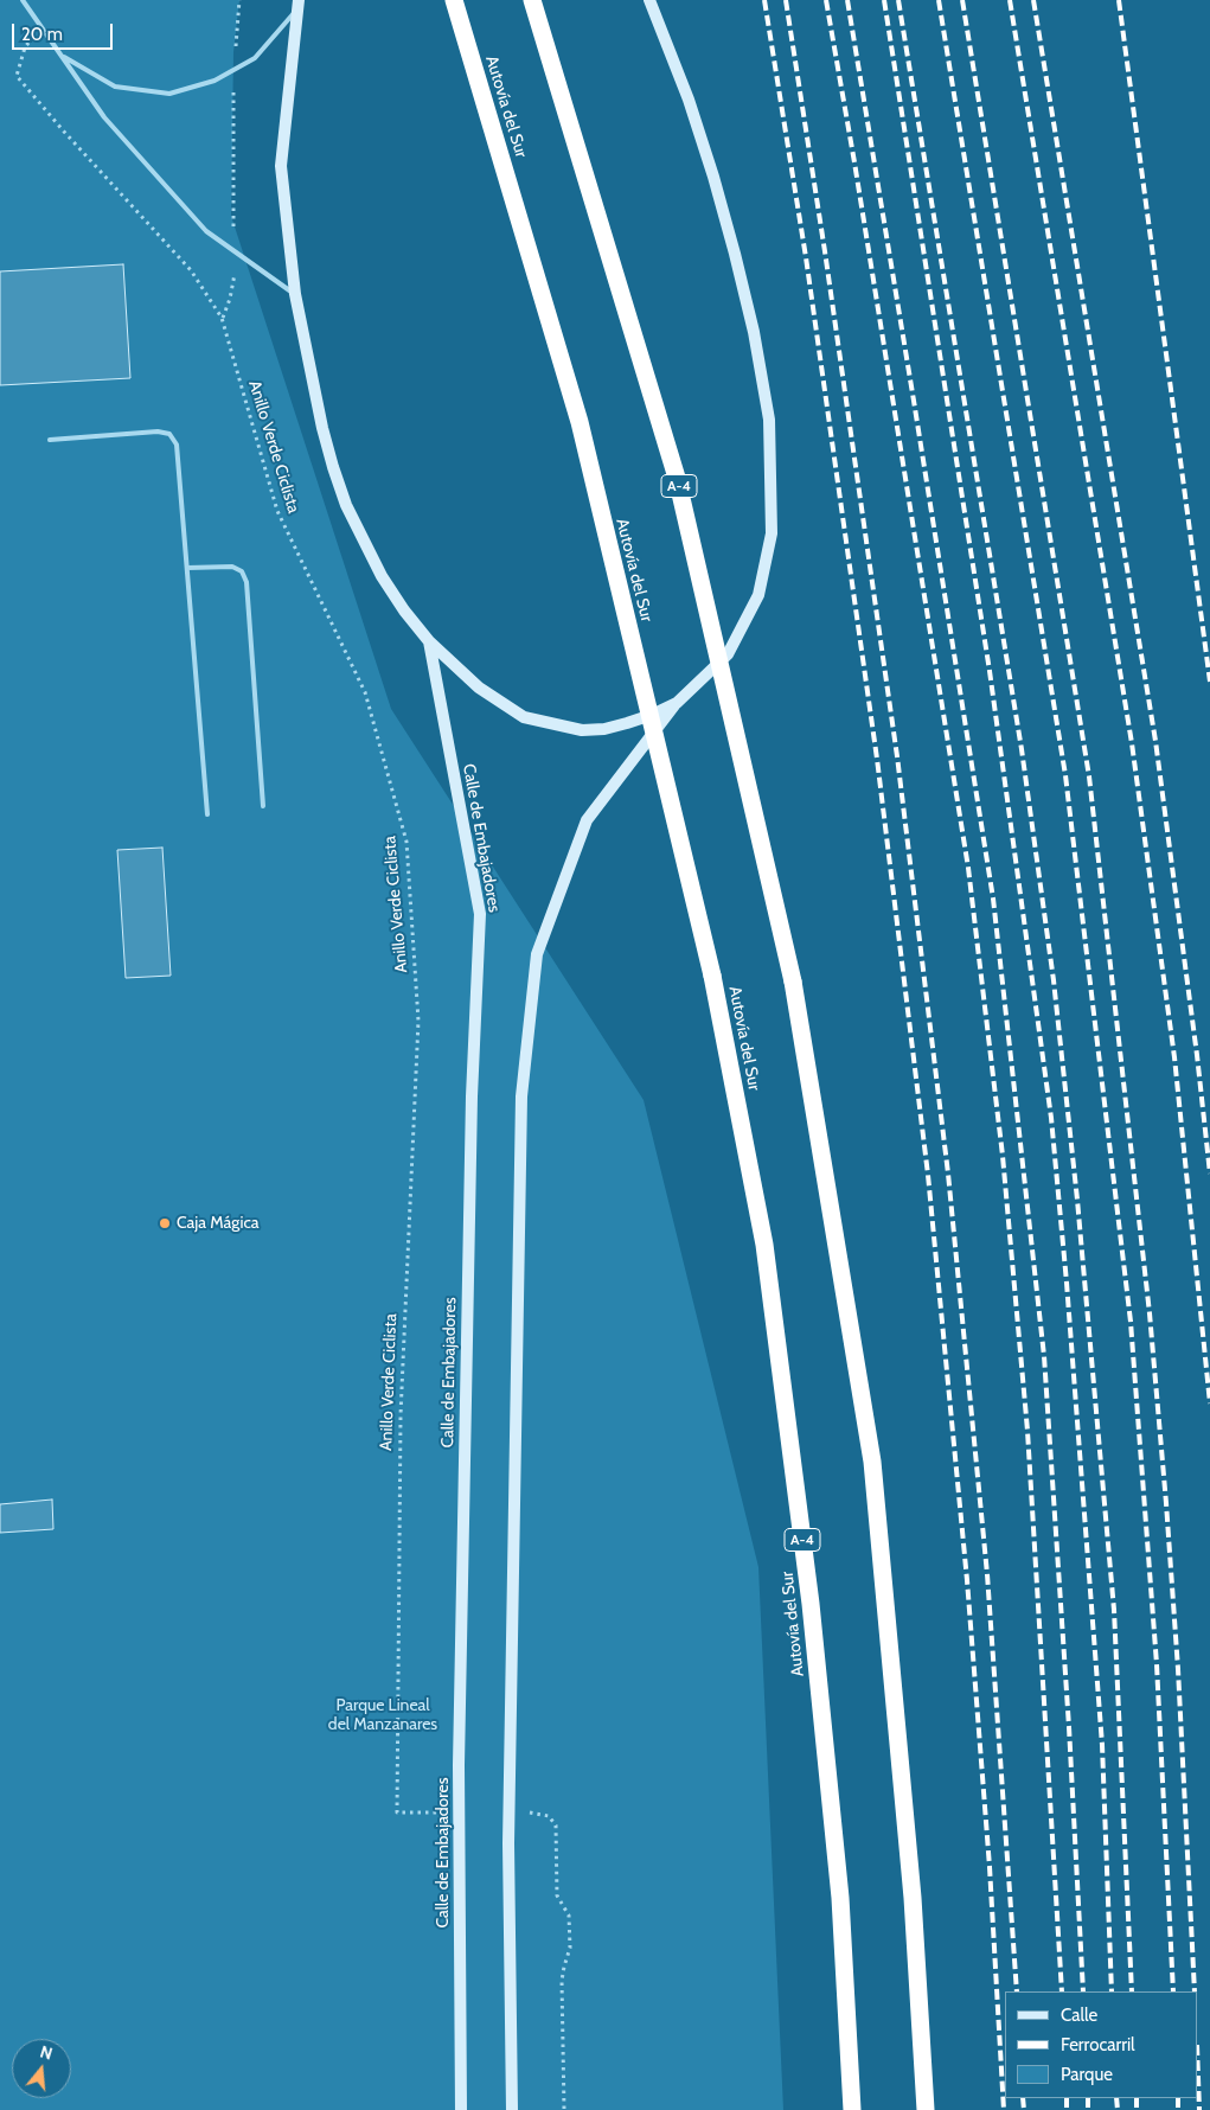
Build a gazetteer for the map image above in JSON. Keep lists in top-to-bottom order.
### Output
{
  "streets": {
    "highway": ["Autovía del Sur", "A-4"],
    "main road": ["Calle de Embajadores"],
    "path": ["Anillo Verde Ciclista"]
  },
  "parks": ["Parque Lineal del Manzanares"],
  "places": ["Caja Mágica"],
  "legend": ["Calle", "Ferrocarril", "Parque"],
  "scale_bar": "20 m",
  "north": "top"
}
